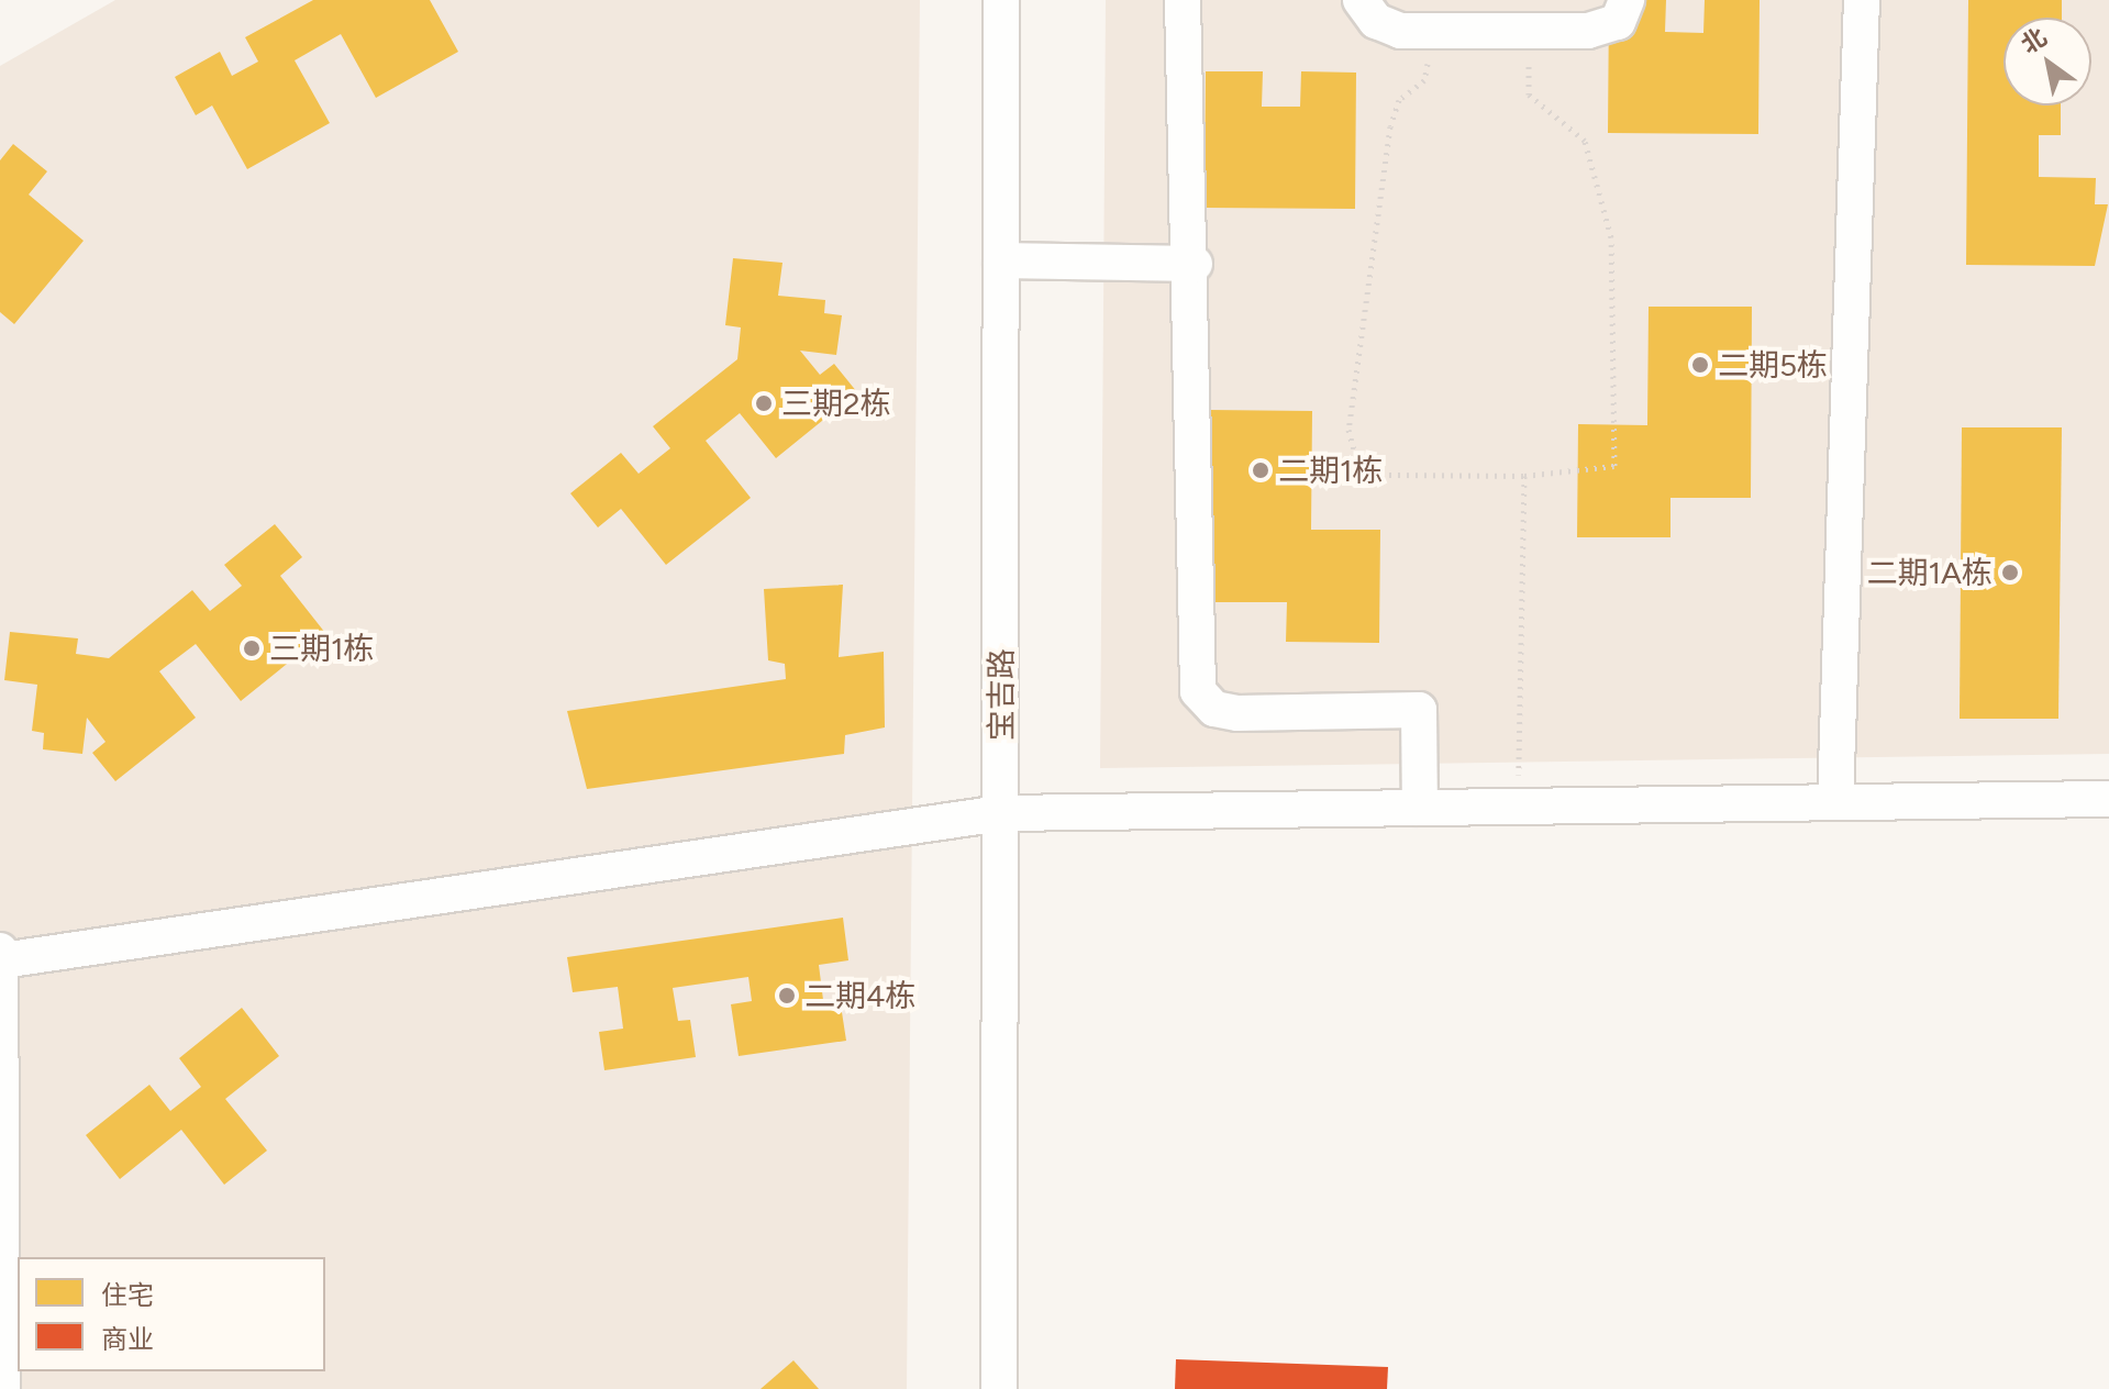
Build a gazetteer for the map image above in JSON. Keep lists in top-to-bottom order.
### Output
{
  "streets": {
    "street": ["宝吉路"]
  },
  "places": [
    "二期5栋",
    "三期2栋",
    "二期1栋",
    "二期1A栋",
    "三期1栋",
    "二期4栋"
  ],
  "legend": ["住宅", "商业"],
  "north": "top left"
}
